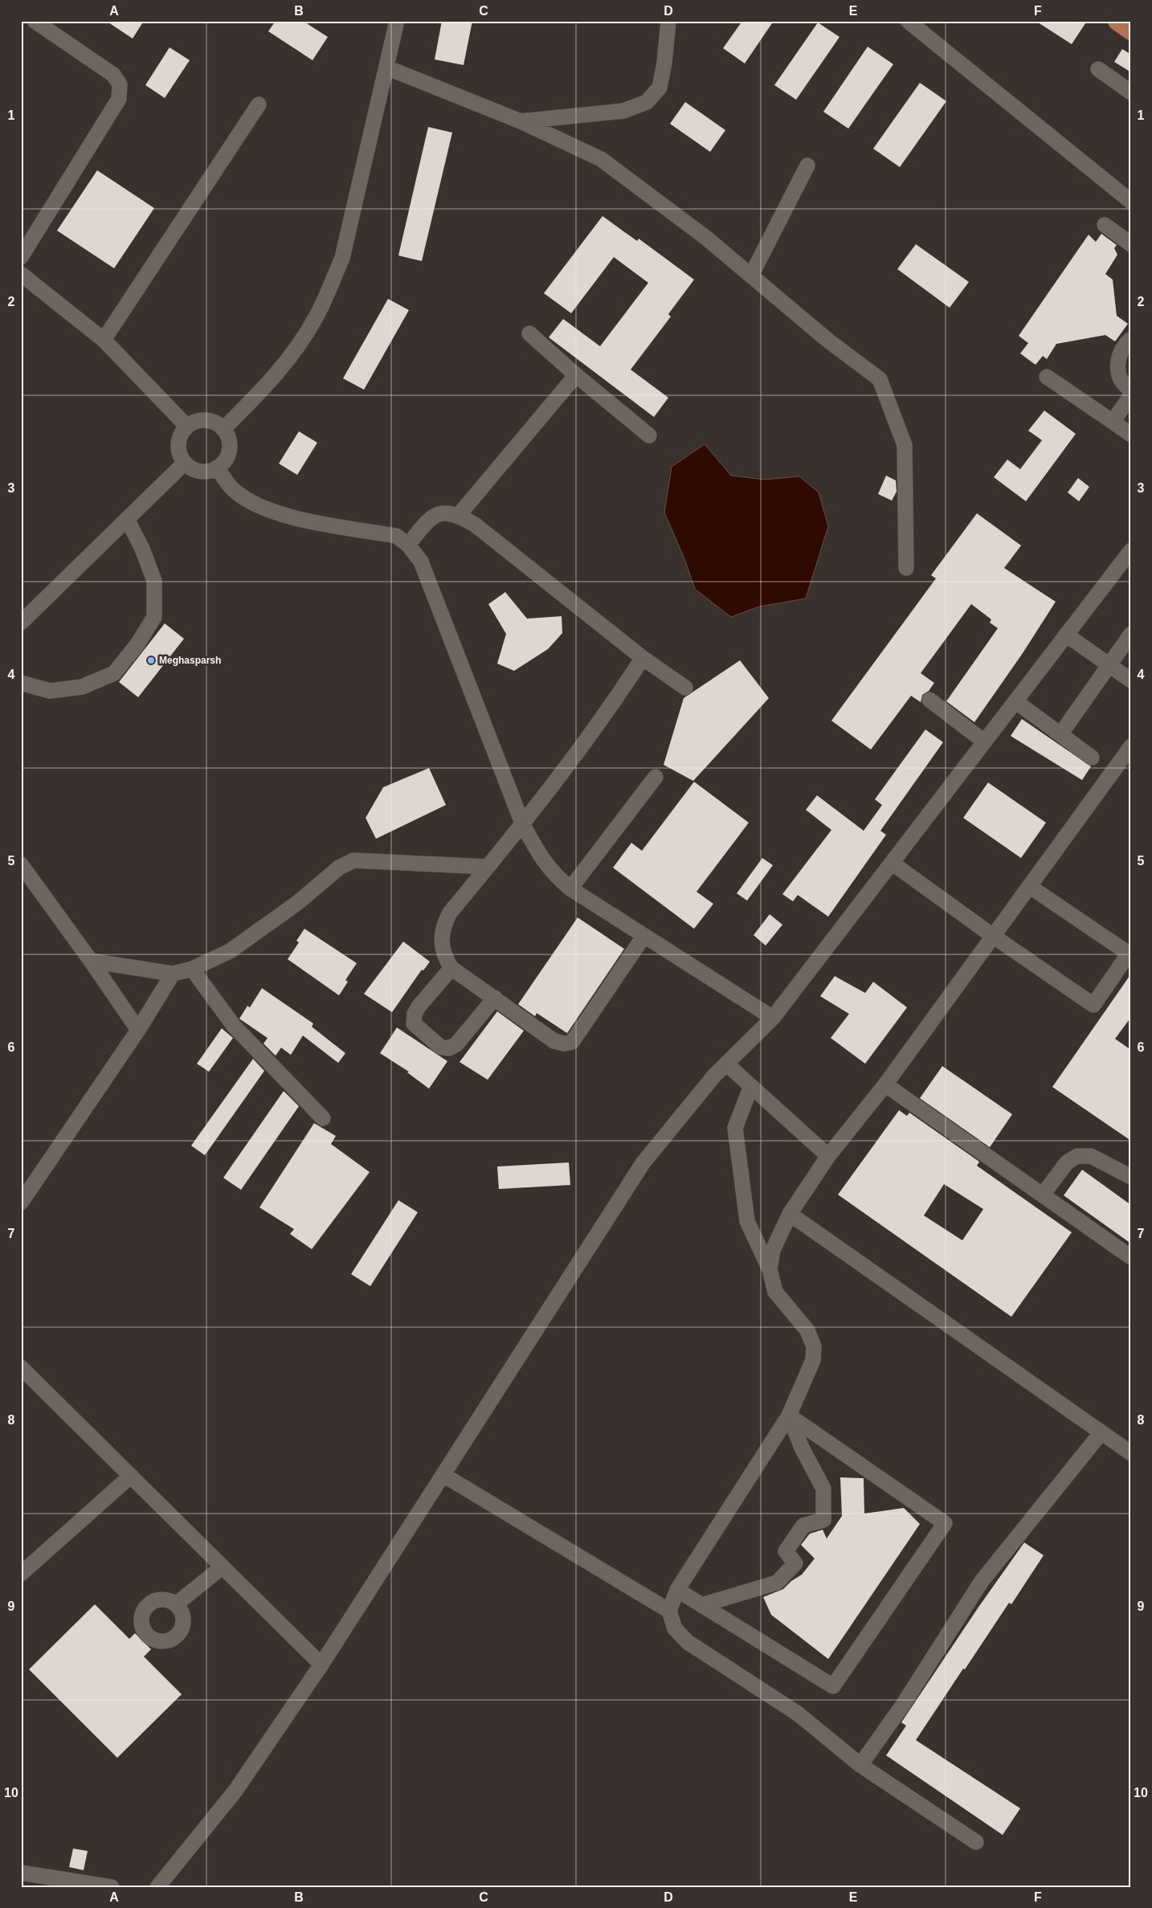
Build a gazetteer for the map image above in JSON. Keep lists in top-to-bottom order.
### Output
{
  "places": ["Meghasparsh"],
  "grid": {
    "columns": [
      "A",
      "B",
      "C",
      "D",
      "E",
      "F"
    ],
    "rows": [
      "1",
      "2",
      "3",
      "4",
      "5",
      "6",
      "7",
      "8",
      "9",
      "10"
    ]
  }
}
